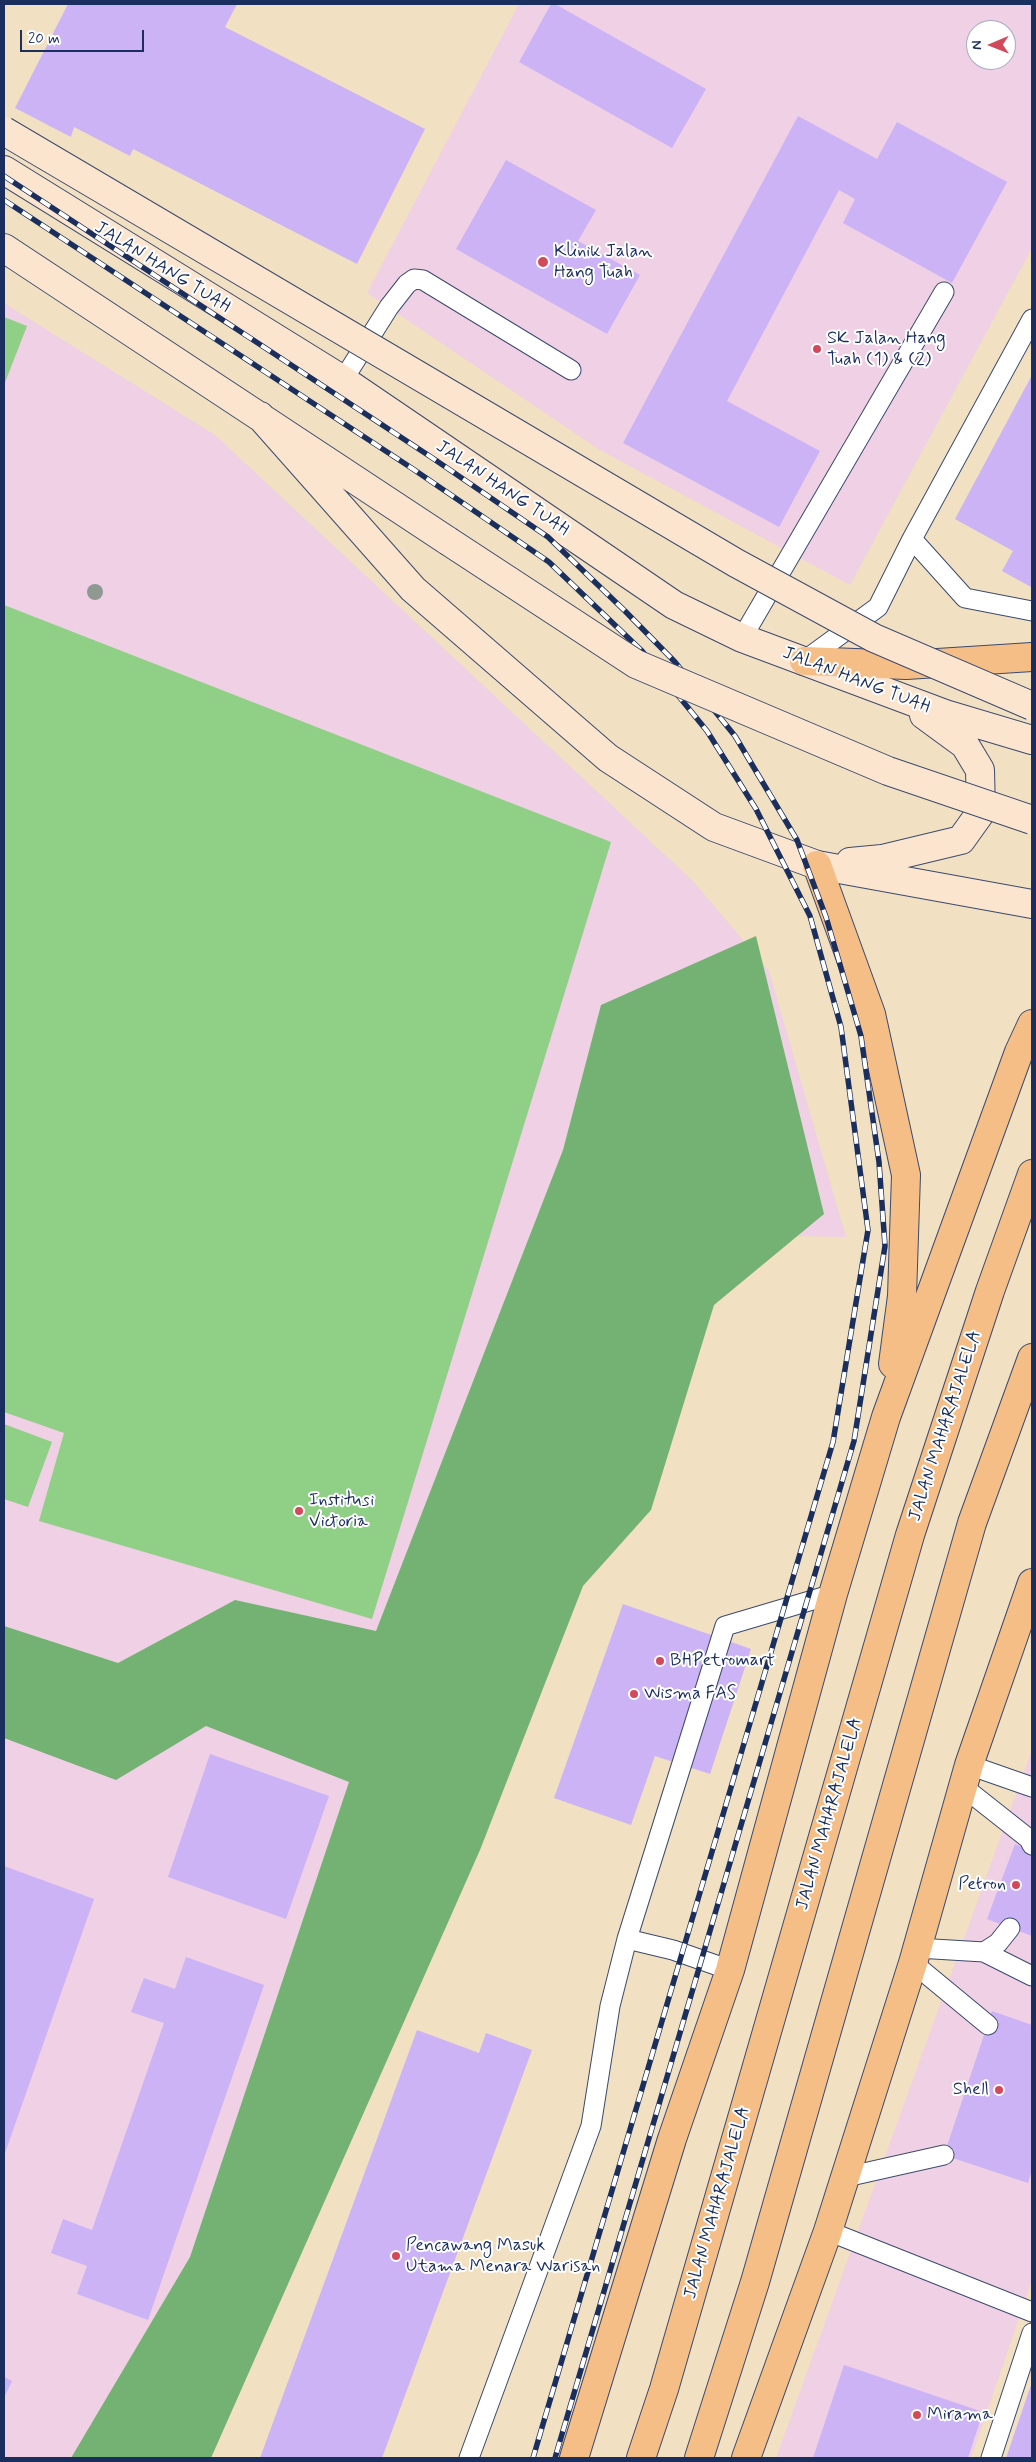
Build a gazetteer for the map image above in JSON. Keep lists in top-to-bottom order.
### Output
{
  "streets": {
    "highway": ["JALAN MAHARAJALELA"],
    "main road": ["JALAN HANG TUAH"]
  },
  "places": [
    "Klinik Jalan Hang Tuah",
    "SK Jalan Hang Tuah (1) & (2)",
    "Institusi Victoria",
    "BHPetromart",
    "Wisma FAS",
    "Petron",
    "Shell",
    "Pencawang Masuk Utama Menara Warisan",
    "Mirama"
  ],
  "scale_bar": "20 m",
  "north": "left"
}
